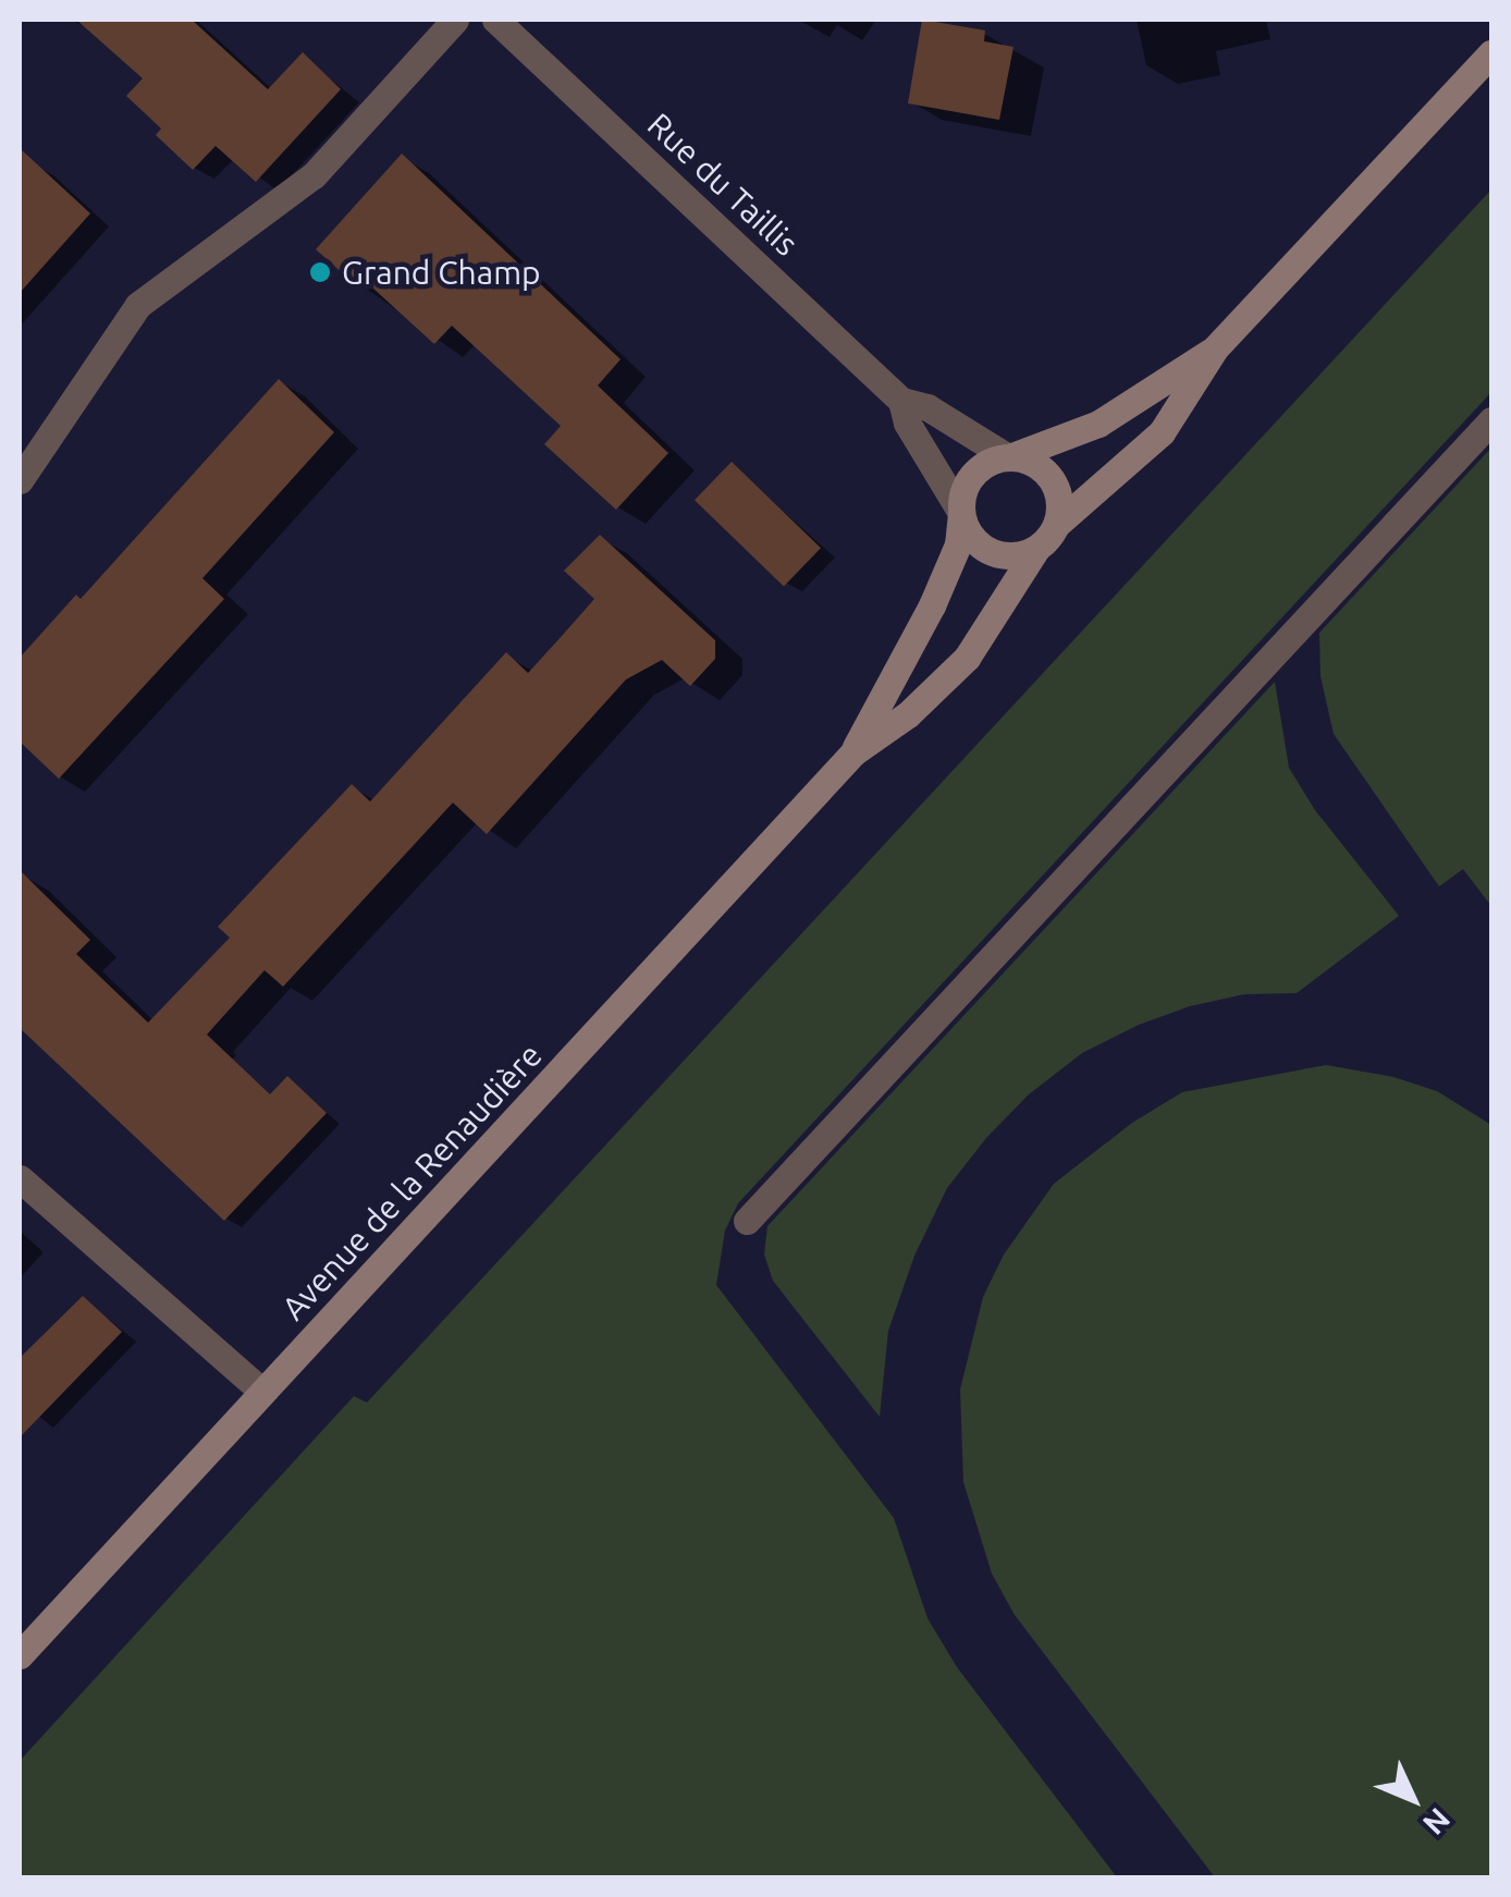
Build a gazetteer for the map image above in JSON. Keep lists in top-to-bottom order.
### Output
{
  "streets": {
    "street": ["Rue du Taillis", "Avenue de la Renaudière"]
  },
  "crossings": [
    ["Rue du Taillis", "Avenue de la Renaudière"]
  ],
  "places": ["Grand Champ"],
  "north": "bottom right"
}
